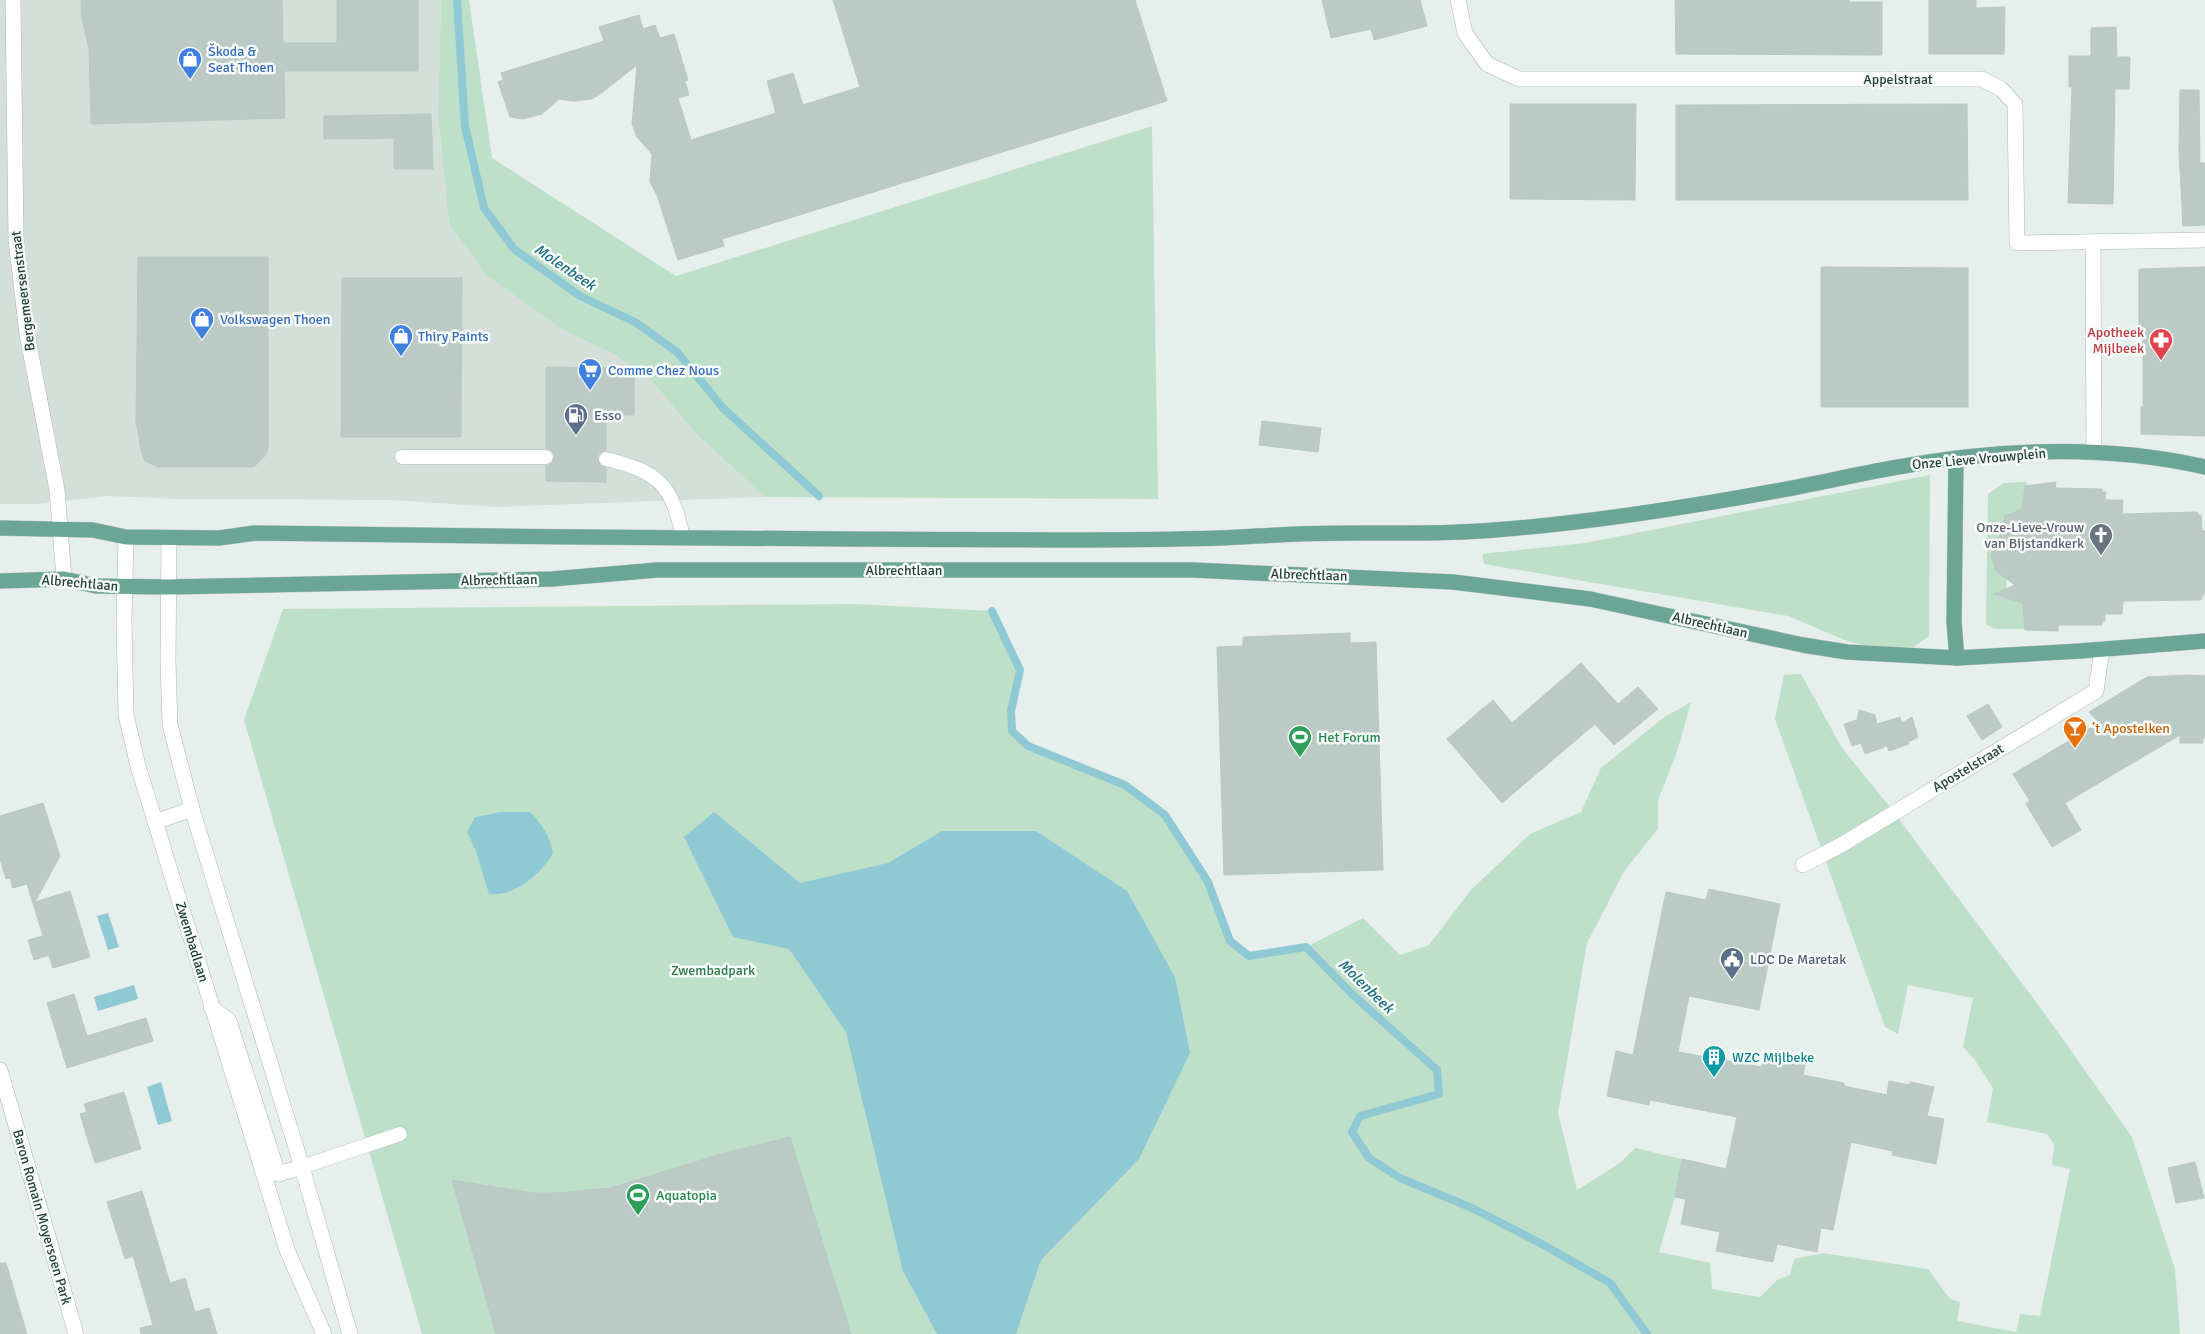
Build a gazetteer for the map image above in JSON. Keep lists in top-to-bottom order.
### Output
{
  "streets": {
    "main road": ["Onze Lieve Vrouwplein", "Albrechtlaan"],
    "street": [
      "Appelstraat",
      "Bergemeersenstraat",
      "Apostelstraat",
      "Zwembadlaan",
      "Baron Romain Moyersoen Park"
    ]
  },
  "crossings": [
    ["Bergemeersenstraat", "Albrechtlaan"],
    ["Albrechtlaan", "Zwembadlaan"]
  ],
  "water": ["Molenbeek"],
  "parks": ["Zwembadpark"],
  "places": {
    "shop": ["Škoda & Seat Thoen", "Volkswagen Thoen", "Thiry Paints"],
    "pharmacy": ["Apotheek Mijlbeek"],
    "supermarket": ["Comme Chez Nous"],
    "fuel station": ["Esso"],
    "church": ["Onze-Lieve-Vrouw van Bijstandkerk"],
    "bar": ["’t Apostelken"],
    "sports": ["Het Forum", "Aquatopia"],
    "public building": ["LDC De Maretak"],
    "building": ["WZC Mijlbeke"]
  }
}
